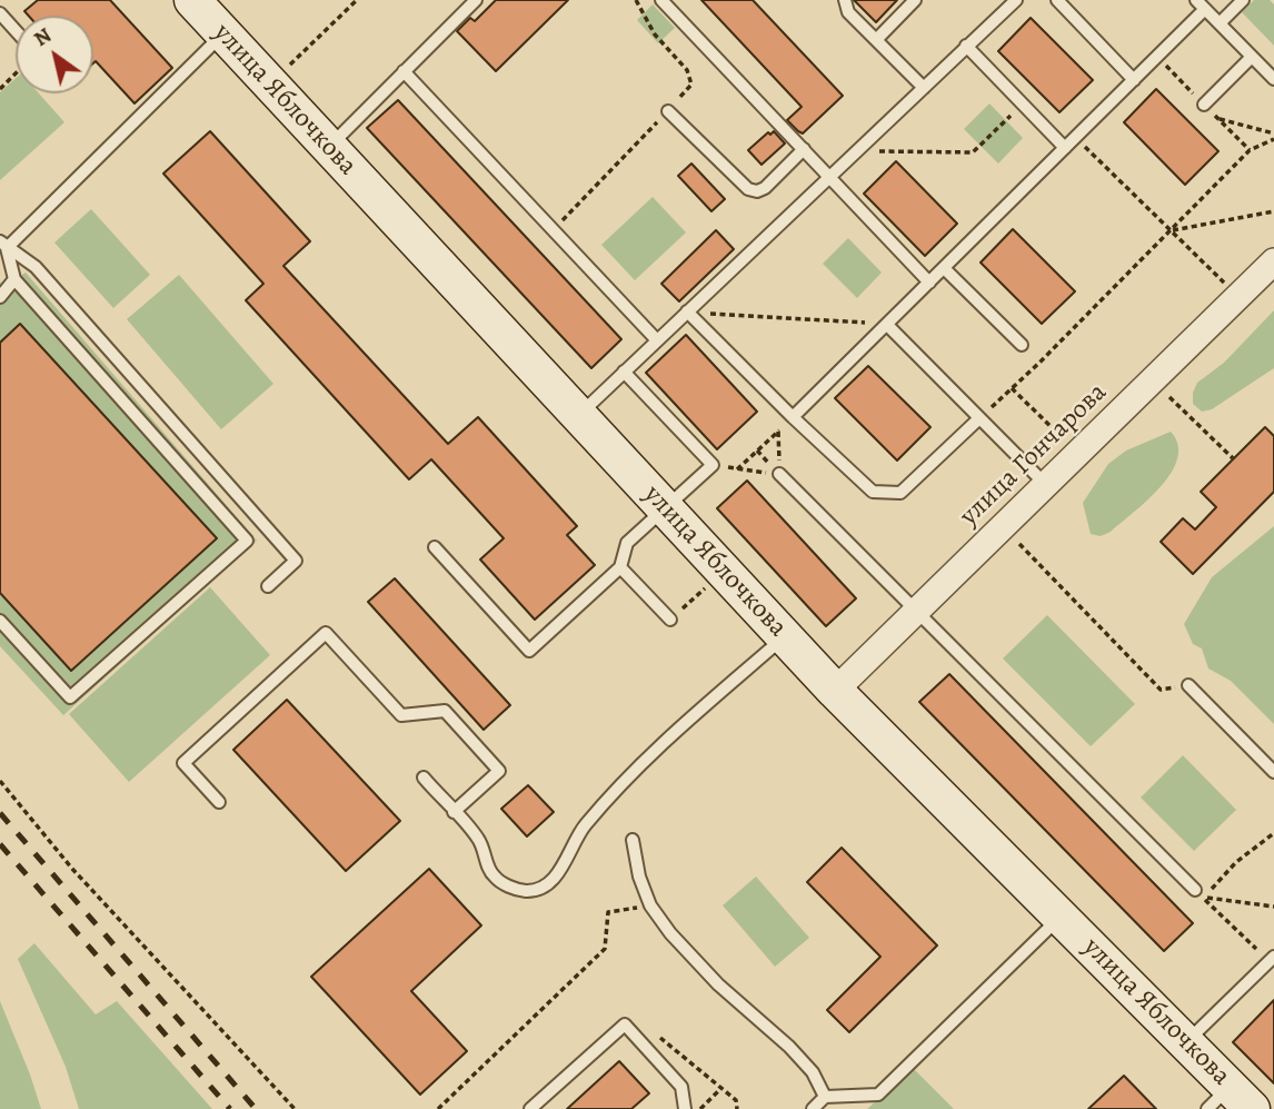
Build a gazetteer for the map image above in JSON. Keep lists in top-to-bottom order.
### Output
{
  "streets": {
    "street": ["улица Яблочкова", "улица Гончарова"]
  },
  "crossings": [
    ["улица Яблочкова", "улица Гончарова"]
  ],
  "north": "top left"
}
